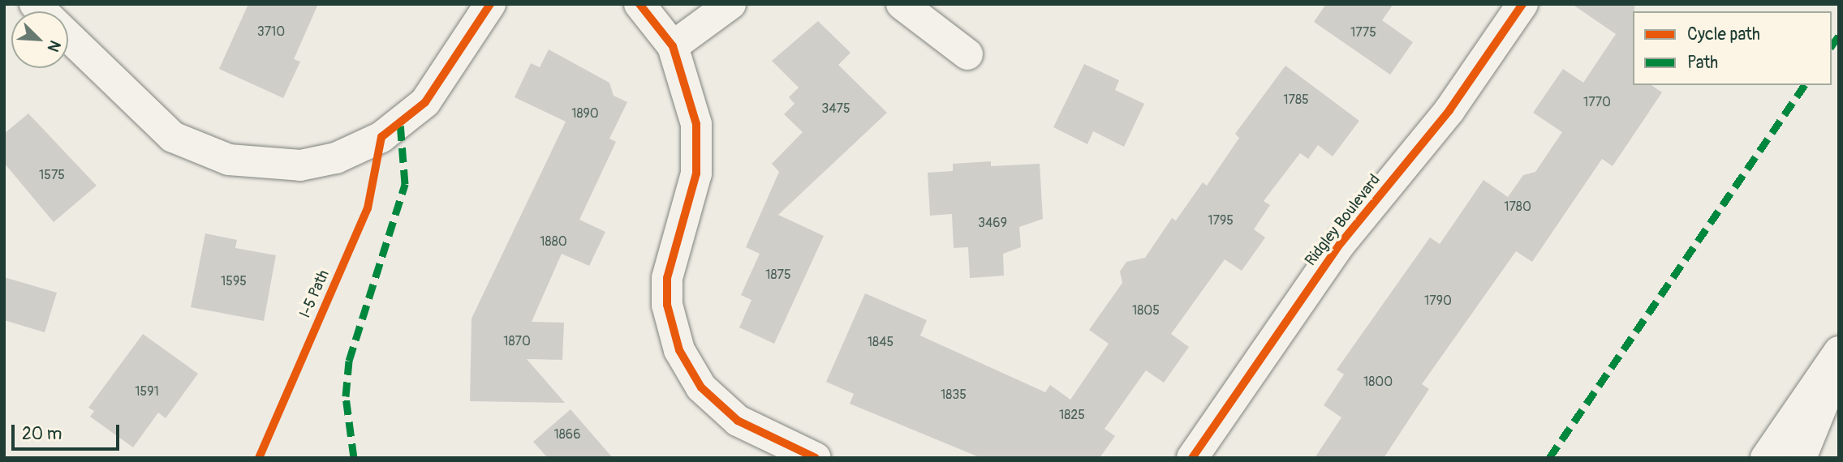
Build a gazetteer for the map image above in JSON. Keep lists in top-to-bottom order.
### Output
{
  "streets": {
    "main road": ["Ridgley Boulevard"],
    "cycle path": ["I-5 Path"]
  },
  "house_numbers": [
    "3710",
    "1775",
    "1785",
    "1770",
    "3475",
    "1890",
    "1575",
    "1780",
    "1795",
    "3469",
    "1880",
    "1875",
    "1595",
    "1790",
    "1805",
    "1870",
    "1845",
    "1800",
    "1591",
    "1835",
    "1825",
    "1866"
  ],
  "legend": ["Cycle path", "Path"],
  "scale_bar": "20 m",
  "north": "bottom right"
}
